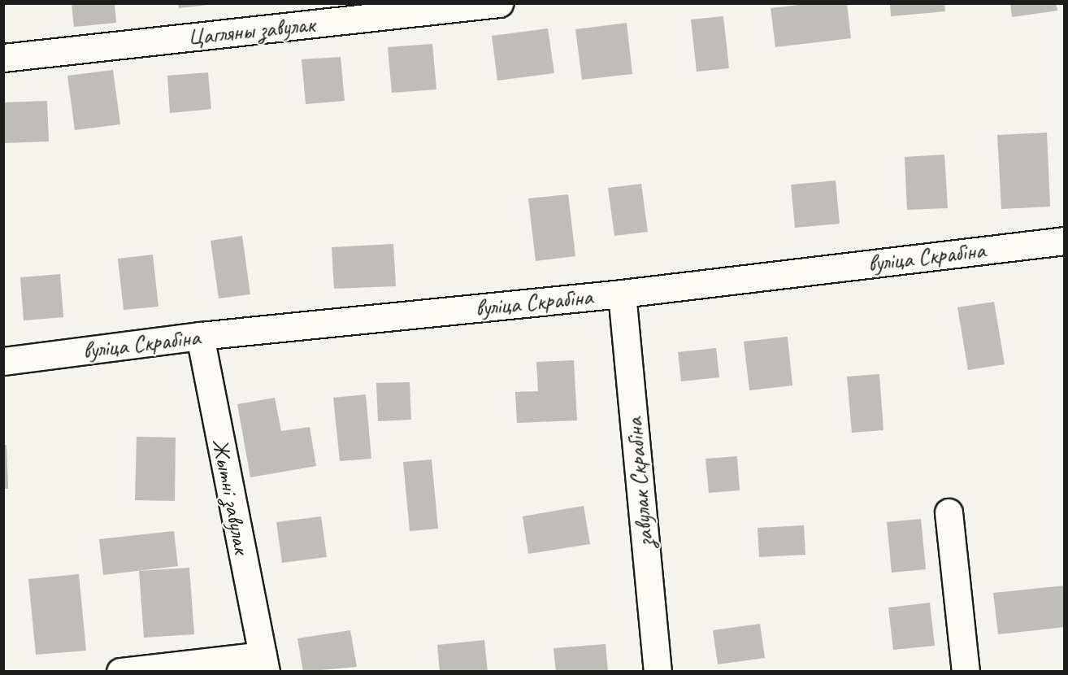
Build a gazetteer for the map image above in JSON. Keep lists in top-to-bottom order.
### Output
{
  "streets": {
    "street": [
      "Цагляны завулак",
      "вуліца Скрабіна",
      "завулак Скрабіна",
      "Жытні завулак"
    ]
  },
  "crossings": [
    ["вуліца Скрабіна", "завулак Скрабіна"],
    ["вуліца Скрабіна", "Жытні завулак"]
  ]
}
